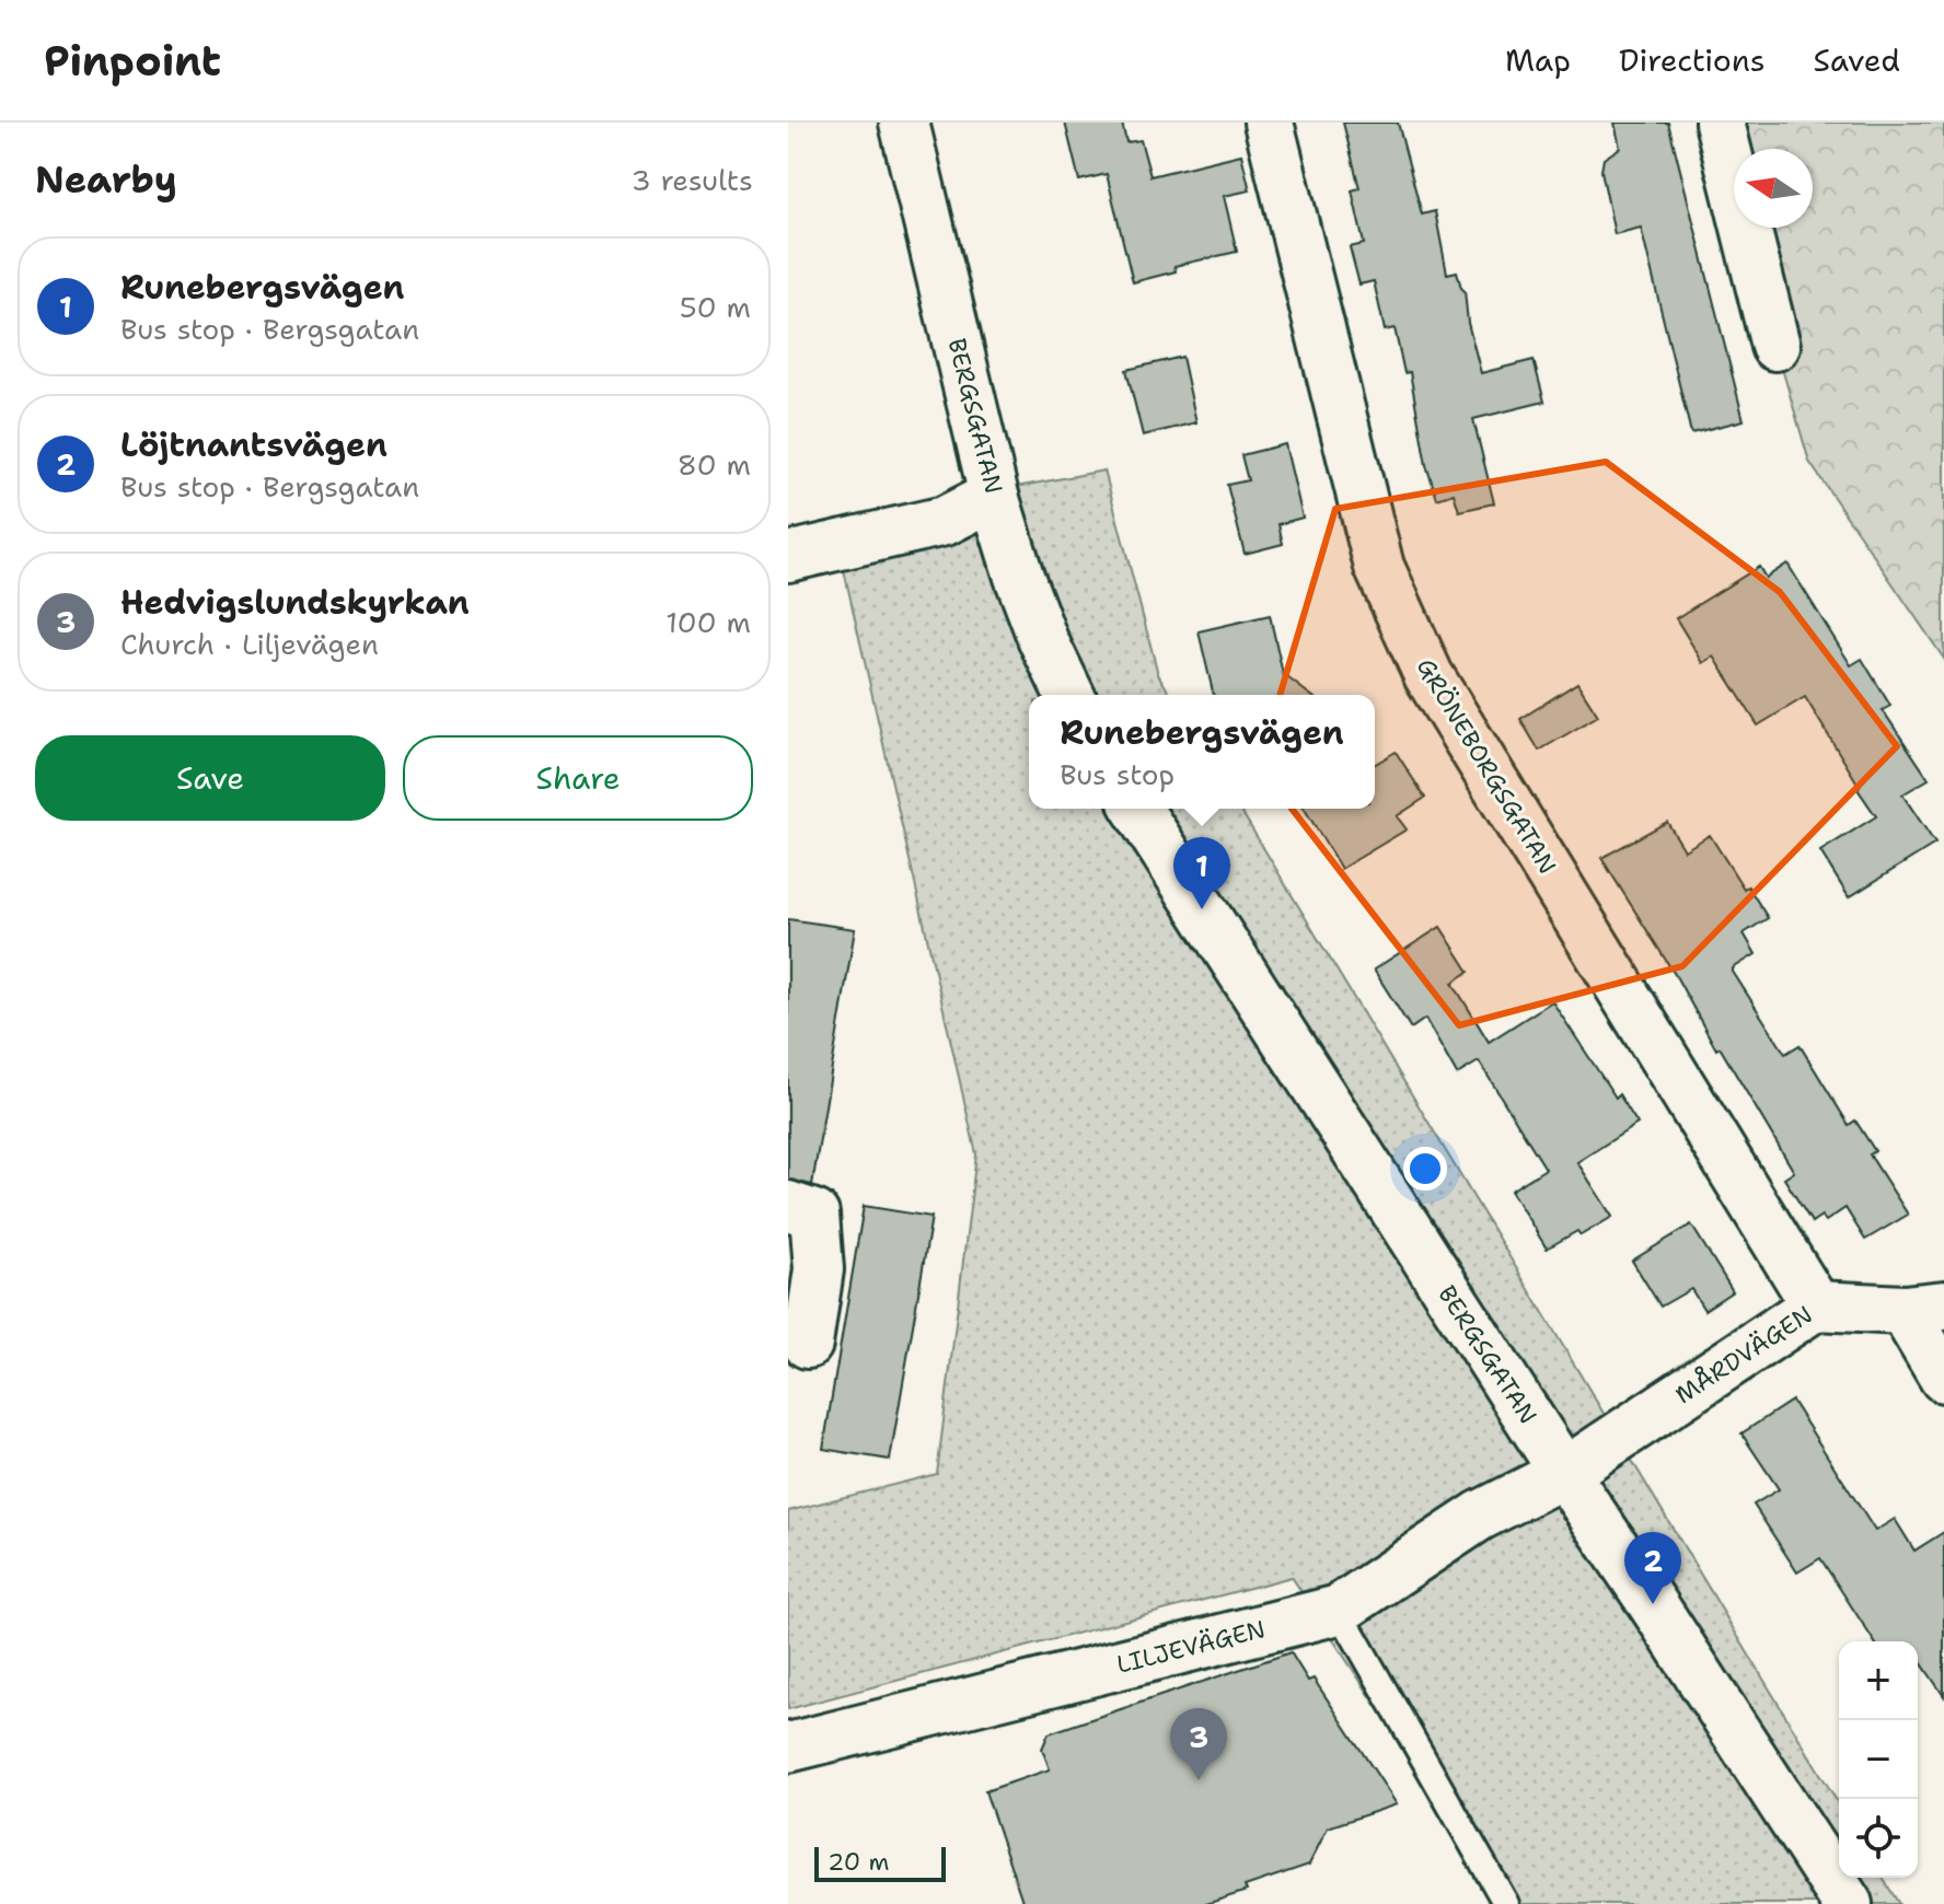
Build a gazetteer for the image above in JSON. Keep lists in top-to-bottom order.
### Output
{
  "streets": {
    "street": [
      "BERGSGATAN",
      "GRÖNEBORGSGATAN",
      "MÅRDVÄGEN",
      "LILJEVÄGEN"
    ]
  },
  "crossings": [
    ["BERGSGATAN", "MÅRDVÄGEN"],
    ["BERGSGATAN", "LILJEVÄGEN"],
    ["GRÖNEBORGSGATAN", "MÅRDVÄGEN"],
    ["MÅRDVÄGEN", "LILJEVÄGEN"]
  ],
  "scale_bar": "20 m",
  "north": "left",
  "page": {
    "header": "Pinpoint",
    "nav": ["Map", "Directions", "Saved"],
    "heading": ["Nearby", "3 results"],
    "list": [
      {
        "mark": "1",
        "name": "Runebergsvägen",
        "note": "Bus stop · Bergsgatan",
        "value": "50 m"
      },
      {
        "mark": "2",
        "name": "Löjtnantsvägen",
        "note": "Bus stop · Bergsgatan",
        "value": "80 m"
      },
      {
        "mark": "3",
        "name": "Hedvigslundskyrkan",
        "note": "Church · Liljevägen",
        "value": "100 m"
      }
    ],
    "popup": ["Runebergsvägen", "Bus stop"],
    "buttons": ["Save", "Share"],
    "pins": ["1", "2", "3"],
    "map_buttons": ["+", "−"],
    "scale": "20 m"
  }
}
